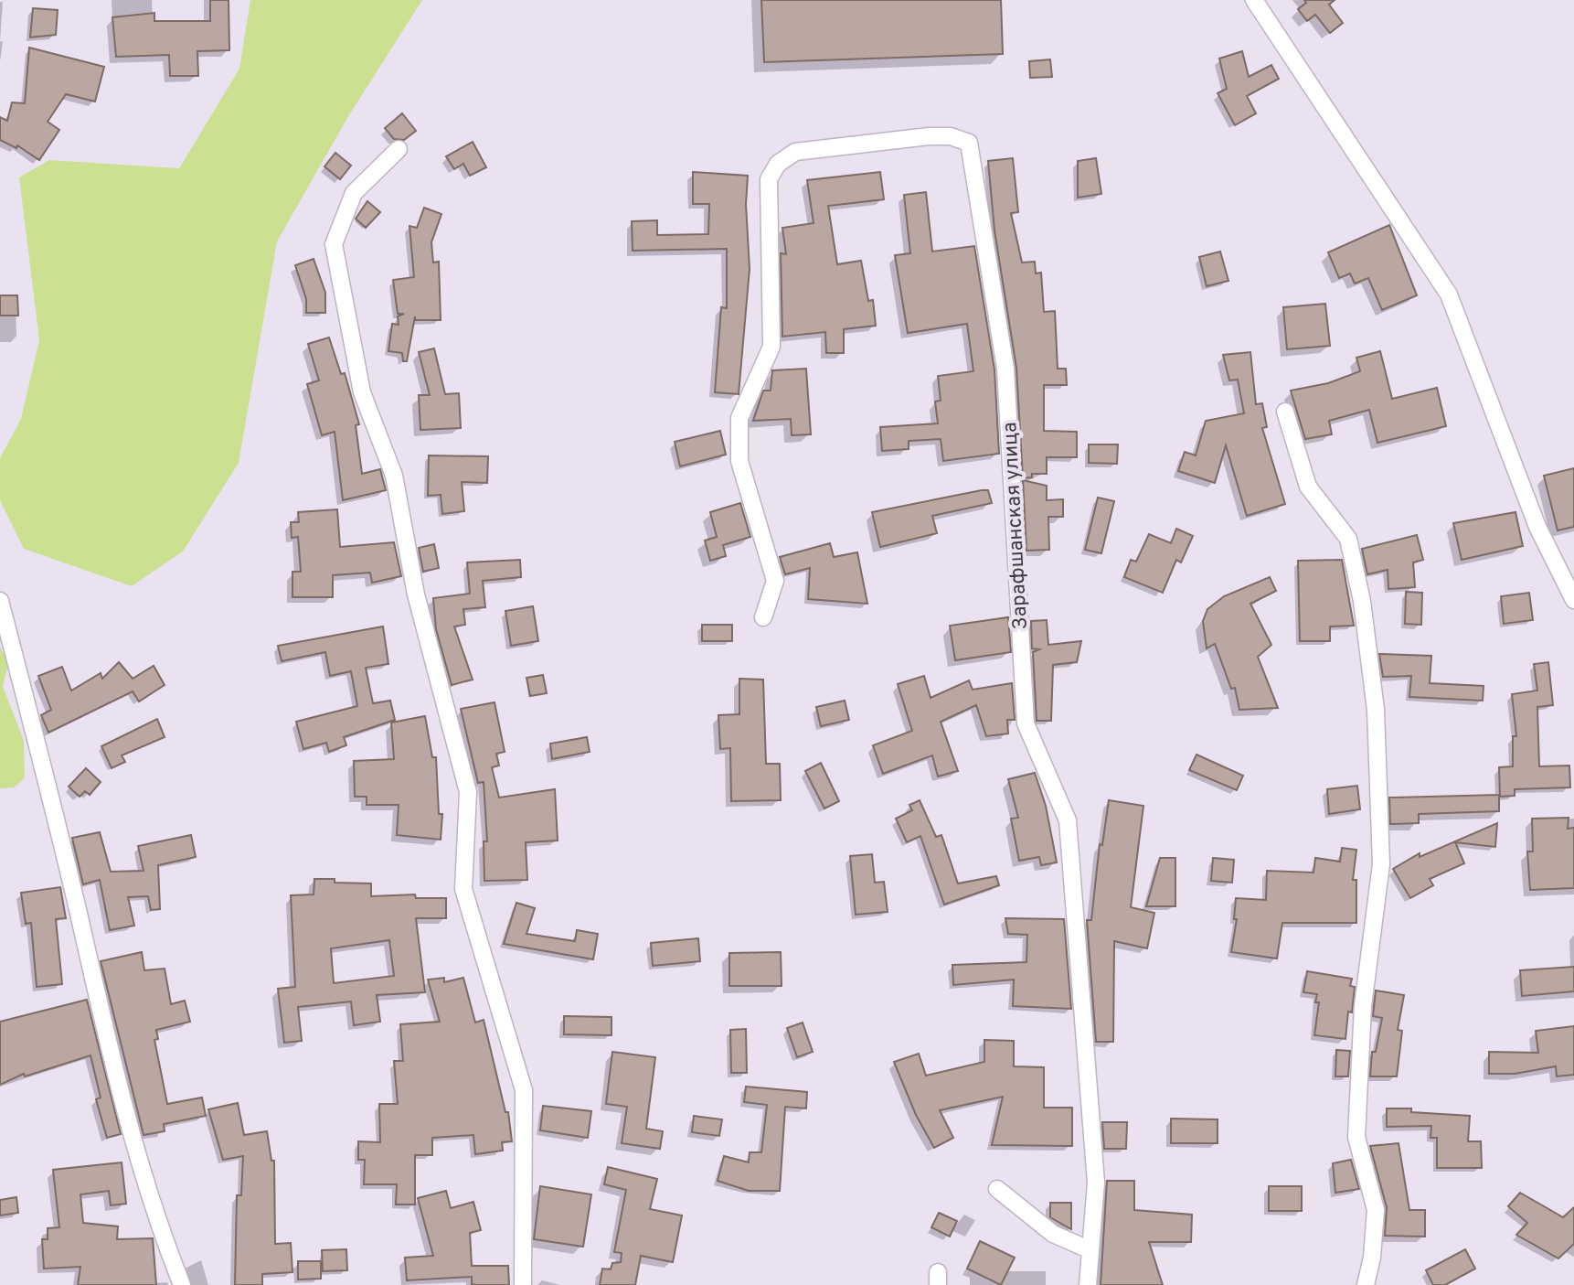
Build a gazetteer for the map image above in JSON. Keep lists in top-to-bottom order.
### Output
{
  "streets": {
    "street": ["Зарафшанская улица"]
  }
}
